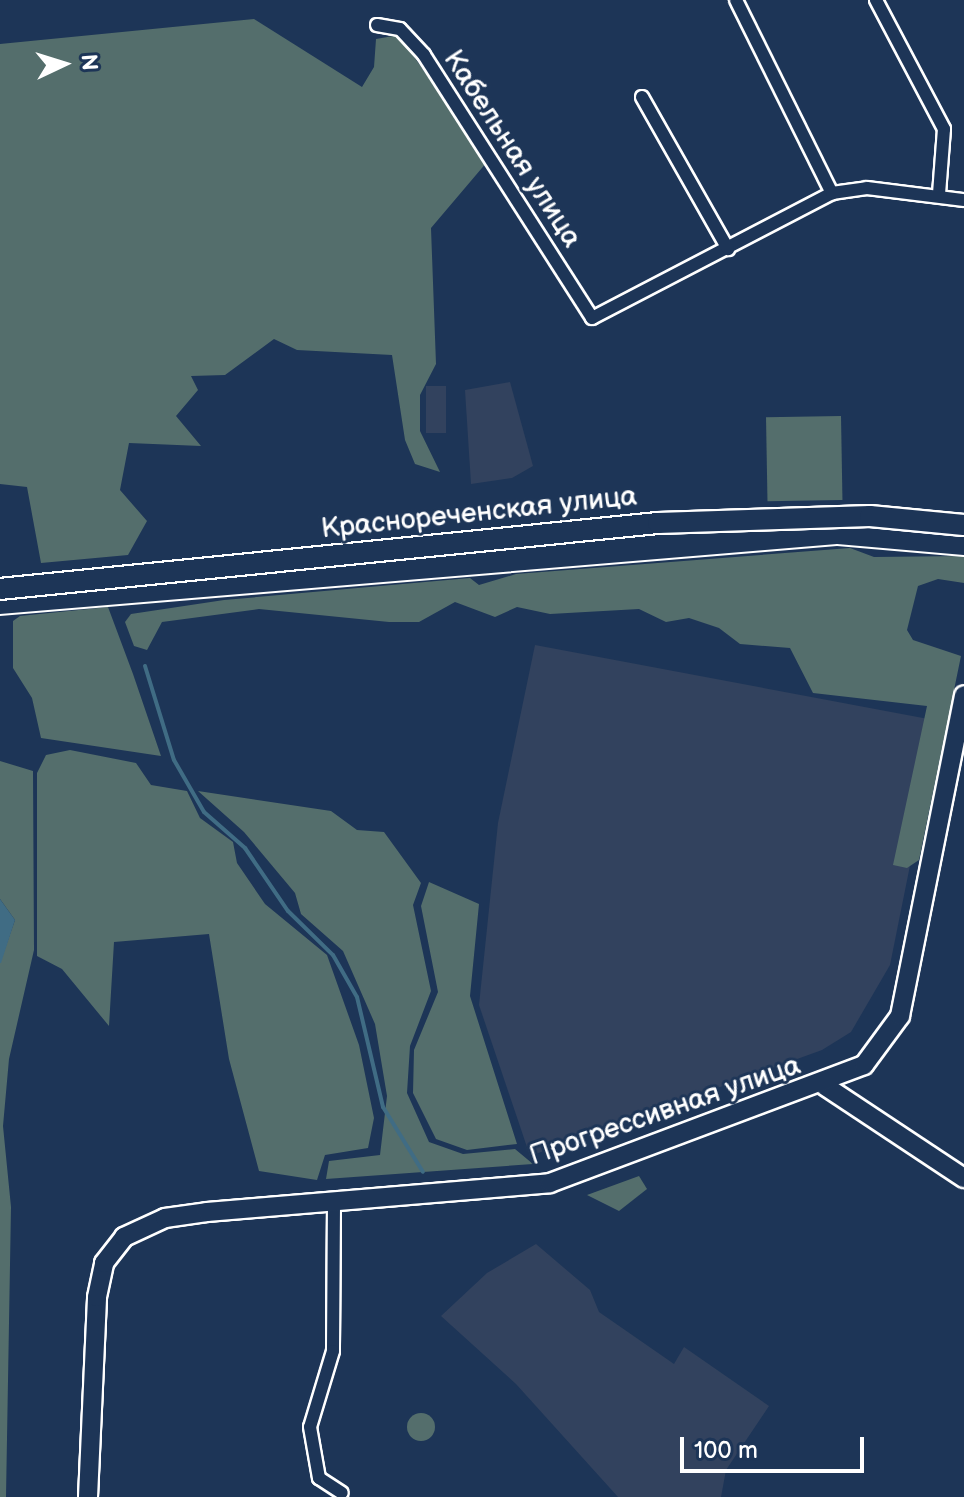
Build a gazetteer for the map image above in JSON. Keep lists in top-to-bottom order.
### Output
{
  "streets": {
    "main road": ["Краснореченская улица"],
    "street": ["Кабельная улица", "Прогрессивная улица"]
  },
  "scale_bar": "100 m",
  "north": "right"
}
